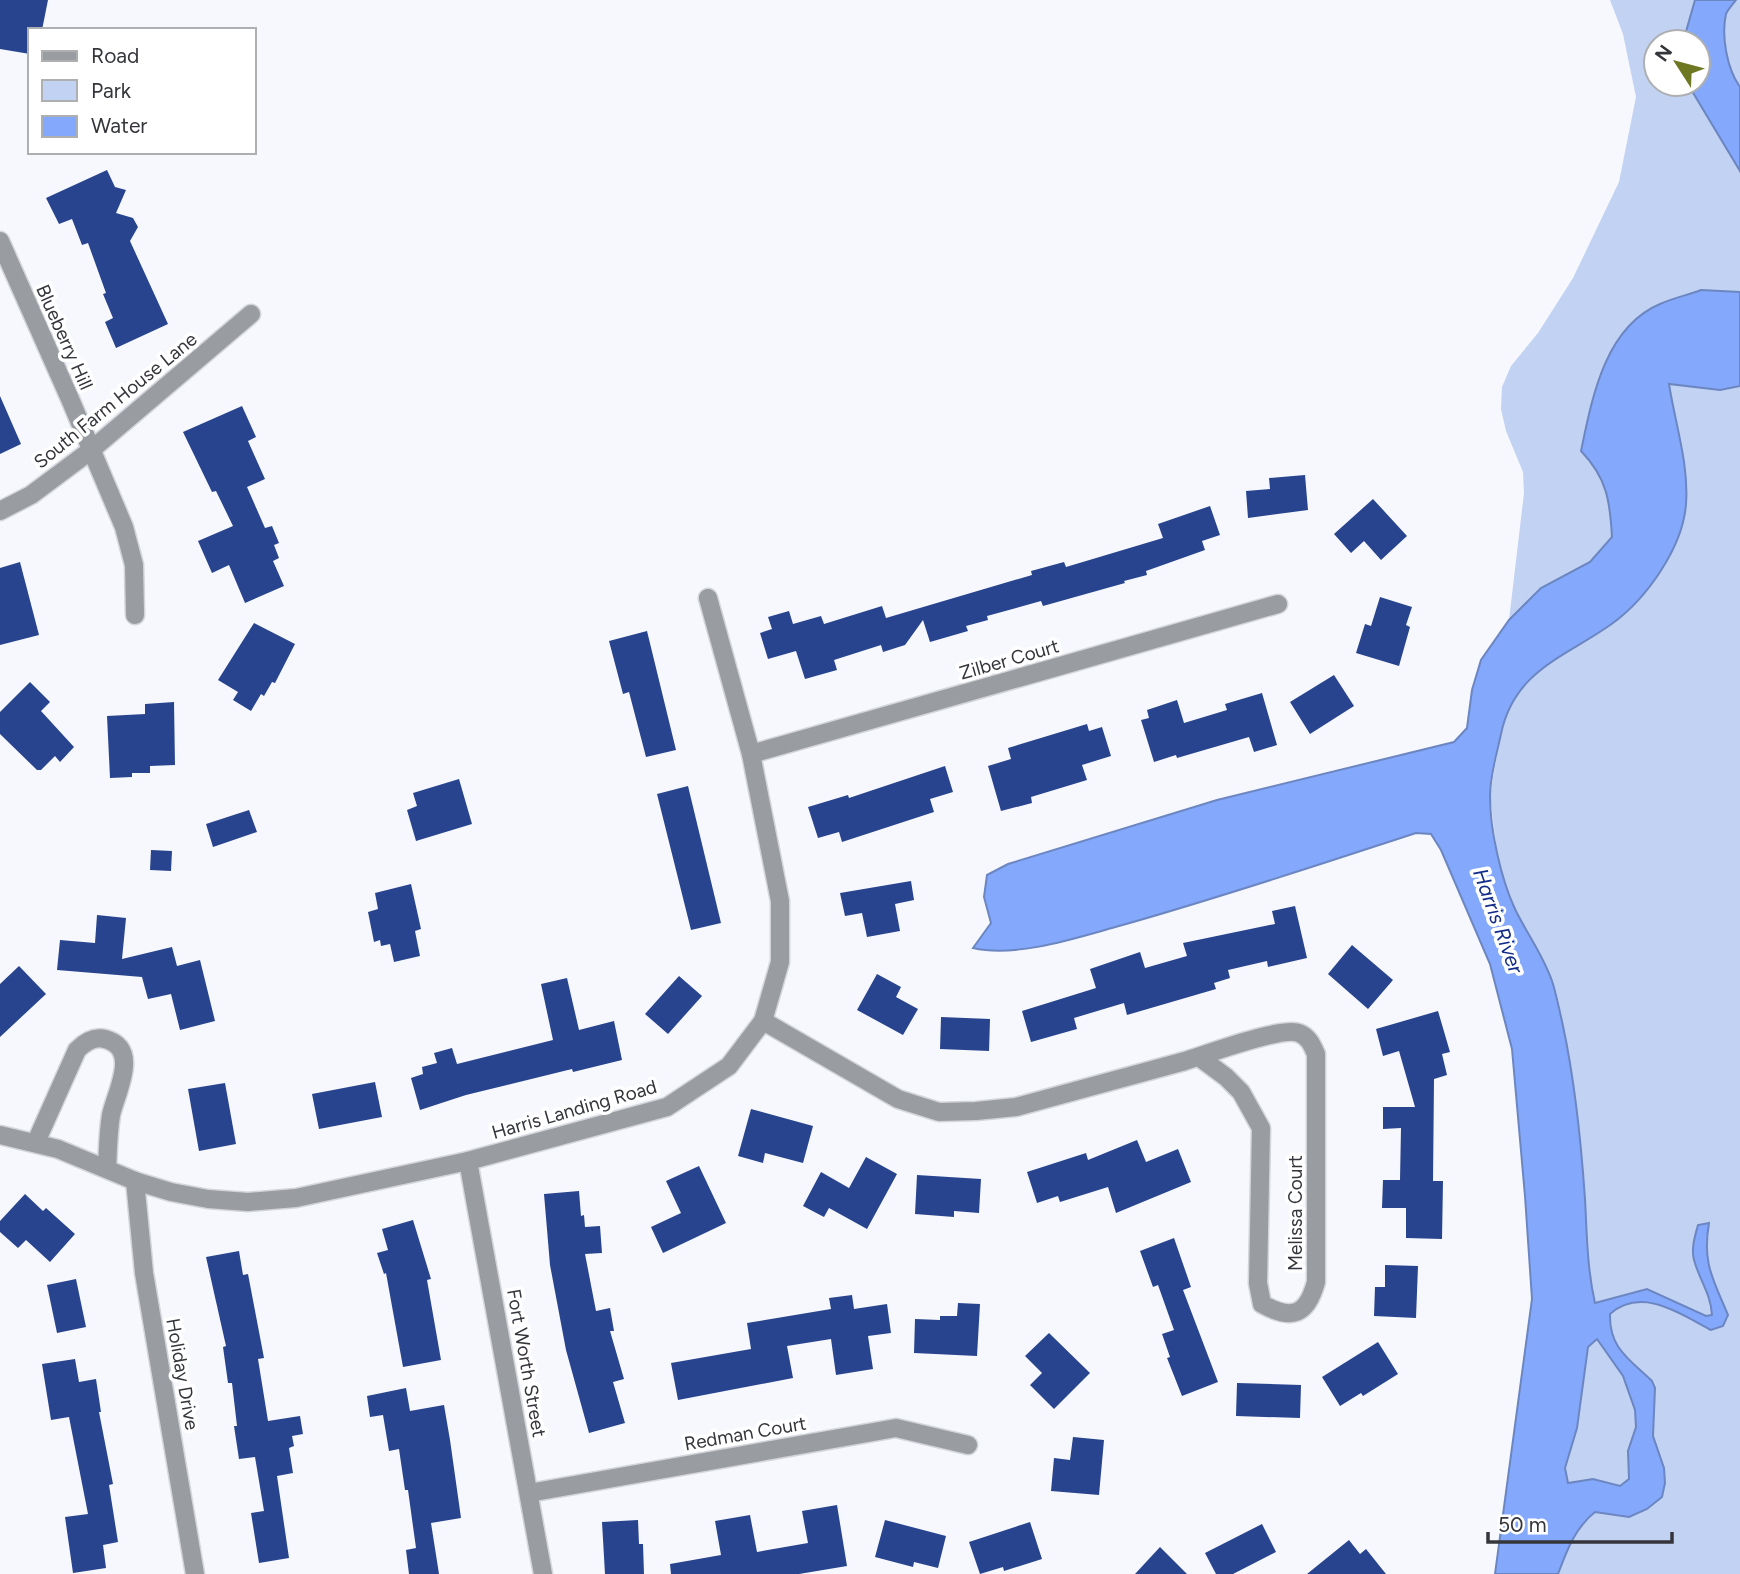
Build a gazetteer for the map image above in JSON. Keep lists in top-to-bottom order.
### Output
{
  "streets": {
    "street": [
      "Blueberry Hill",
      "South Farm House Lane",
      "Zilber Court",
      "Harris Landing Road",
      "Melissa Court",
      "Fort Worth Street",
      "Holiday Drive",
      "Redman Court"
    ]
  },
  "crossings": [
    ["Blueberry Hill", "South Farm House Lane"],
    ["Zilber Court", "Harris Landing Road"],
    ["Harris Landing Road", "Melissa Court"],
    ["Harris Landing Road", "Fort Worth Street"],
    ["Harris Landing Road", "Holiday Drive"],
    ["Fort Worth Street", "Redman Court"]
  ],
  "water": ["Harris River"],
  "legend": ["Road", "Park", "Water"],
  "scale_bar": "50 m",
  "north": "top left"
}
